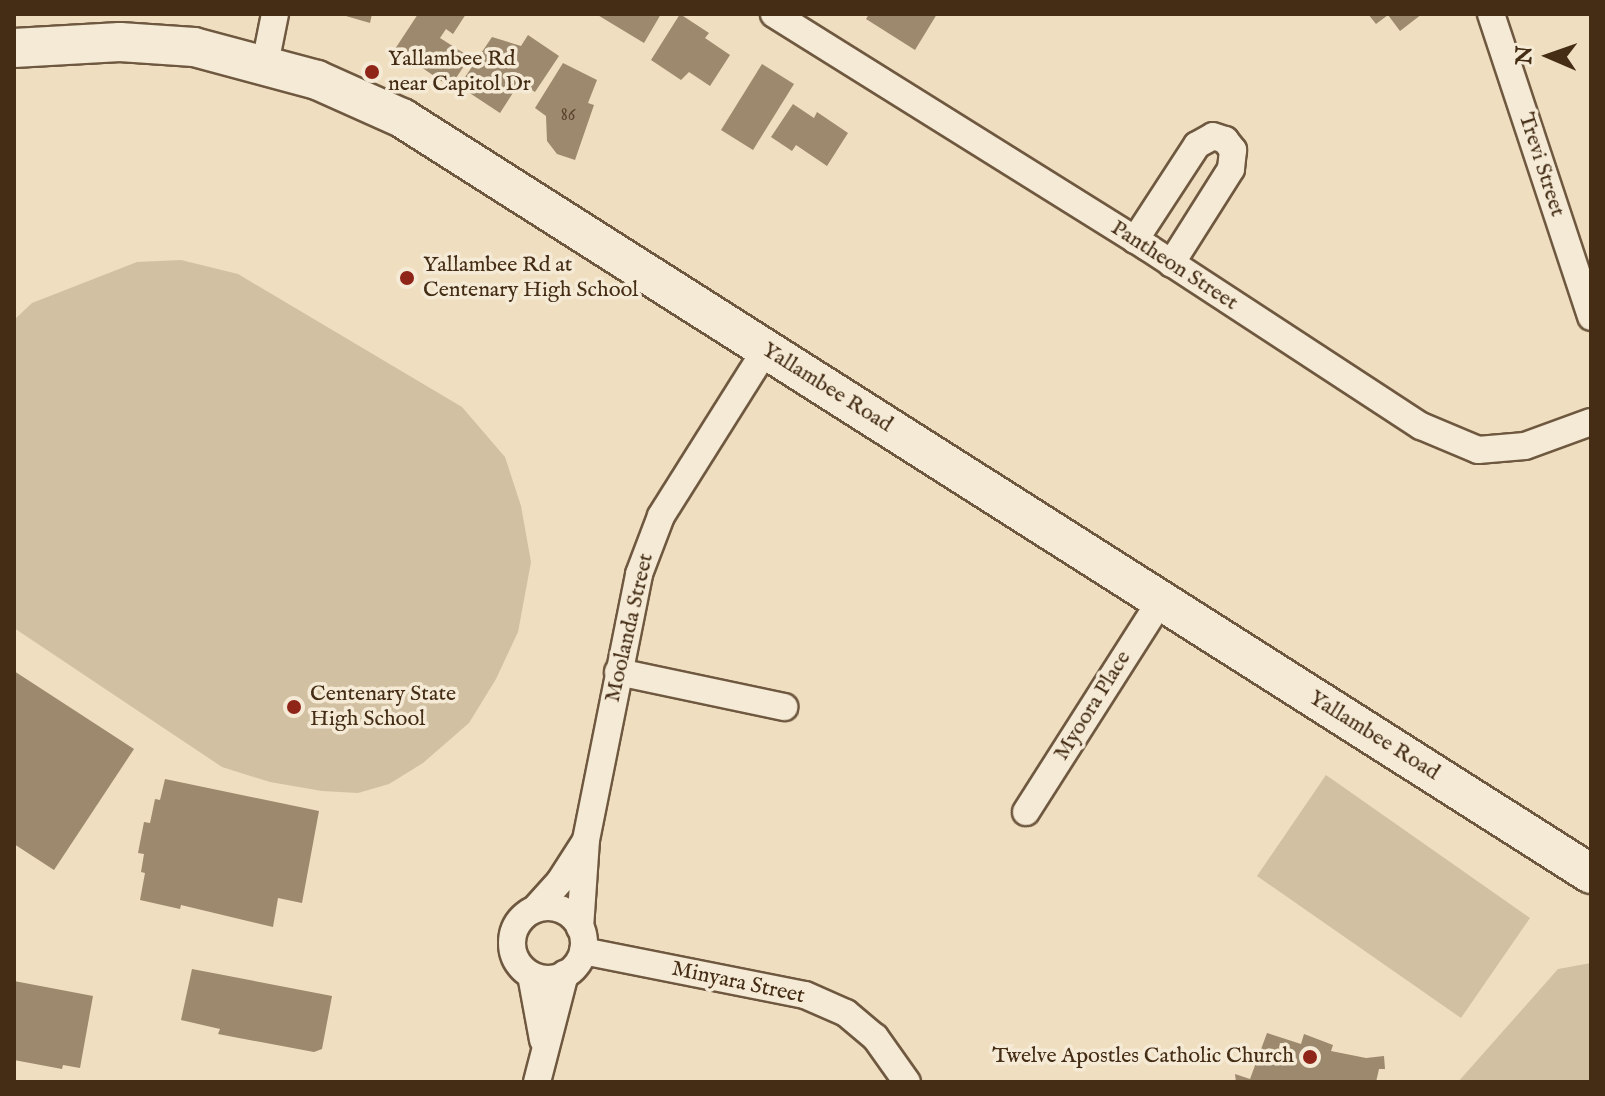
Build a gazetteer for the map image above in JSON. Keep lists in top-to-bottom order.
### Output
{
  "streets": {
    "main road": ["Yallambee Road"],
    "street": [
      "Trevi Street",
      "Pantheon Street",
      "Moolanda Street",
      "Myoora Place",
      "Minyara Street"
    ]
  },
  "crossings": [
    ["Yallambee Road", "Moolanda Street"],
    ["Yallambee Road", "Myoora Place"],
    ["Moolanda Street", "Minyara Street"]
  ],
  "places": [
    "Yallambee Rd near Capitol Dr",
    "Yallambee Rd at Centenary High School",
    "Centenary State High School",
    "Twelve Apostles Catholic Church"
  ],
  "house_numbers": ["86"],
  "north": "left"
}
